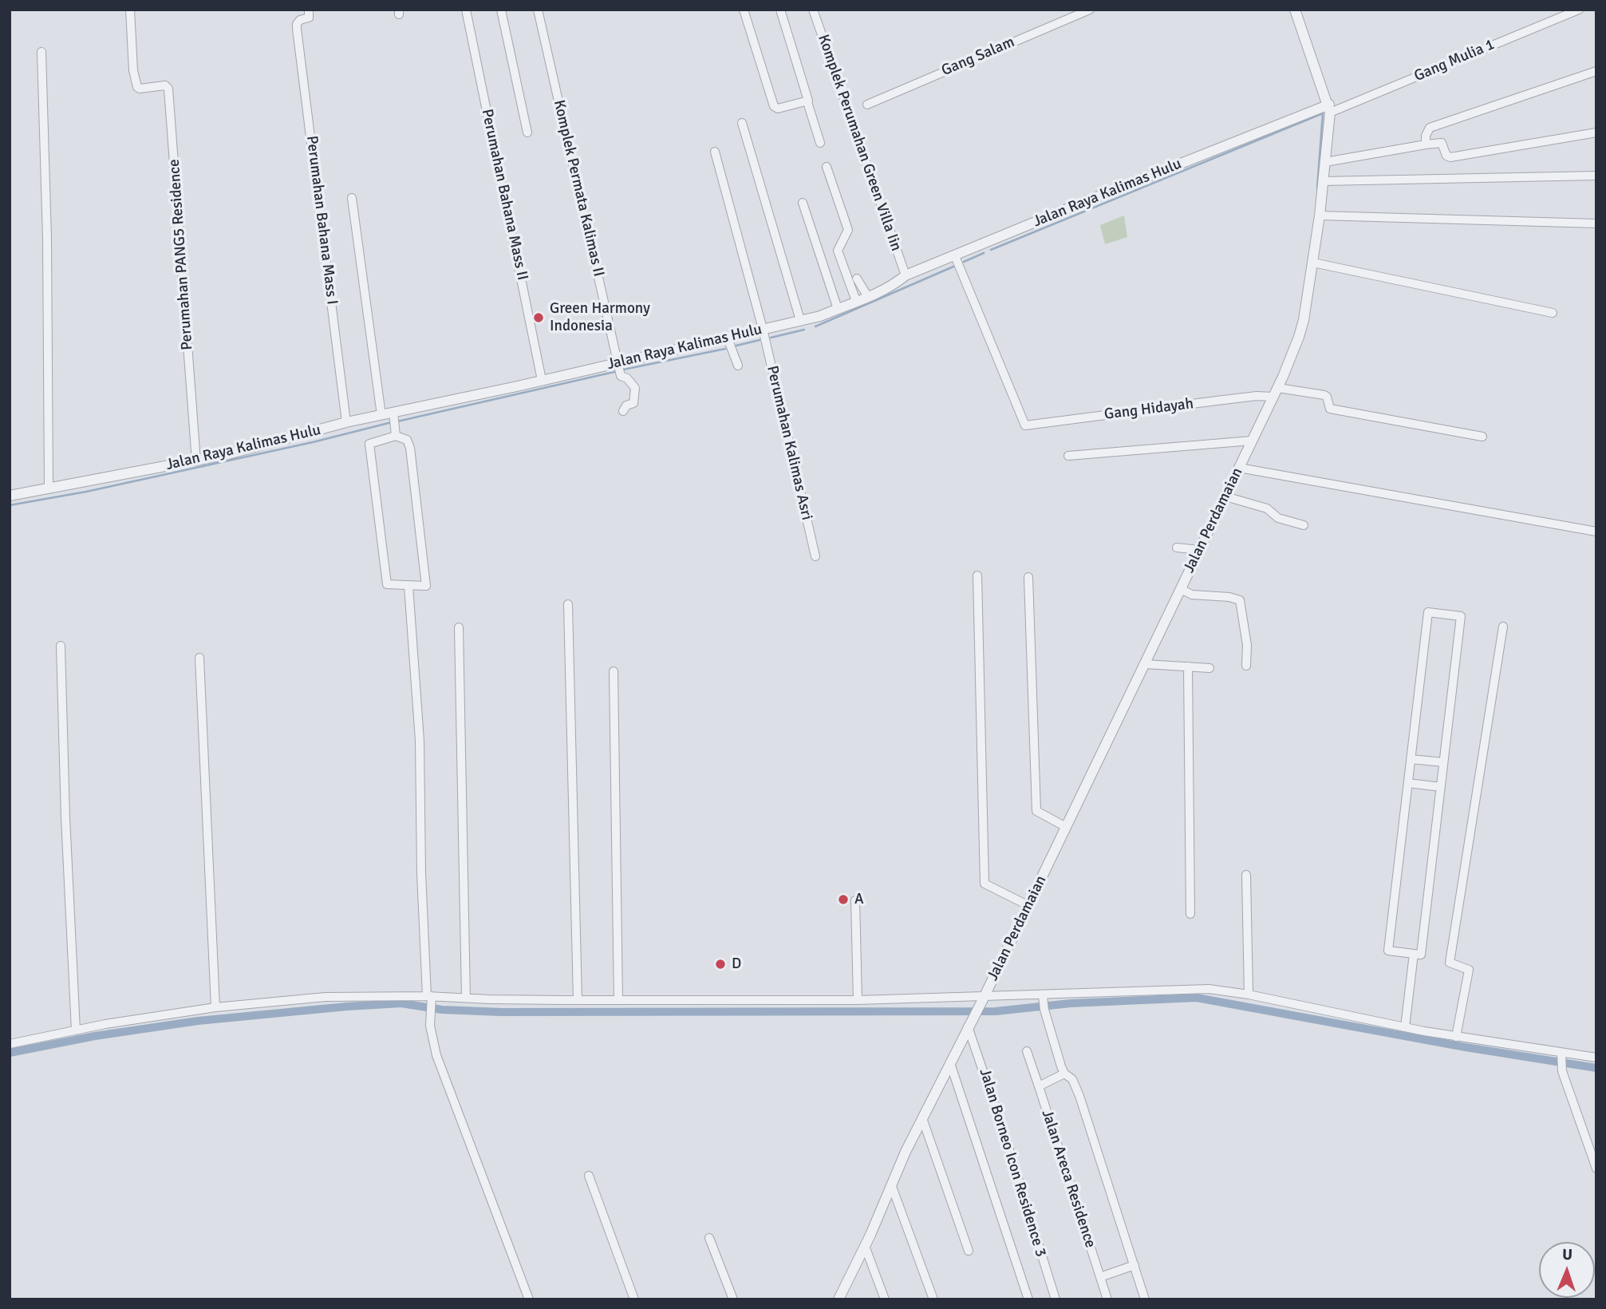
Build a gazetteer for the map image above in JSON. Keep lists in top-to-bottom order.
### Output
{
  "streets": {
    "street": [
      "Gang Salam",
      "Gang Mulia 1",
      "Komplek Perumahan Green Villa Iin",
      "Komplek Permata Kalimas II",
      "Jalan Raya Kalimas Hulu",
      "Perumahan Bahana Mass II",
      "Perumahan Bahana Mass I",
      "Perumahan PANG5 Residence",
      "Gang Hidayah",
      "Perumahan Kalimas Asri",
      "Jalan Perdamaian",
      "Jalan Borneo Icon Residence 3",
      "Jalan Areca Residence"
    ]
  },
  "crossings": [
    ["Gang Mulia 1", "Jalan Raya Kalimas Hulu"],
    ["Gang Mulia 1", "Jalan Perdamaian"],
    ["Komplek Perumahan Green Villa Iin", "Jalan Raya Kalimas Hulu"],
    ["Komplek Permata Kalimas II", "Jalan Raya Kalimas Hulu"],
    ["Jalan Raya Kalimas Hulu", "Perumahan Bahana Mass II"],
    ["Jalan Raya Kalimas Hulu", "Perumahan Bahana Mass I"],
    ["Jalan Raya Kalimas Hulu", "Perumahan PANG5 Residence"],
    ["Jalan Raya Kalimas Hulu", "Gang Hidayah"],
    ["Jalan Raya Kalimas Hulu", "Perumahan Kalimas Asri"],
    ["Jalan Raya Kalimas Hulu", "Jalan Perdamaian"],
    ["Gang Hidayah", "Jalan Perdamaian"],
    ["Jalan Perdamaian", "Jalan Borneo Icon Residence 3"]
  ],
  "places": ["Green Harmony Indonesia", "A", "D"],
  "north": "top"
}
